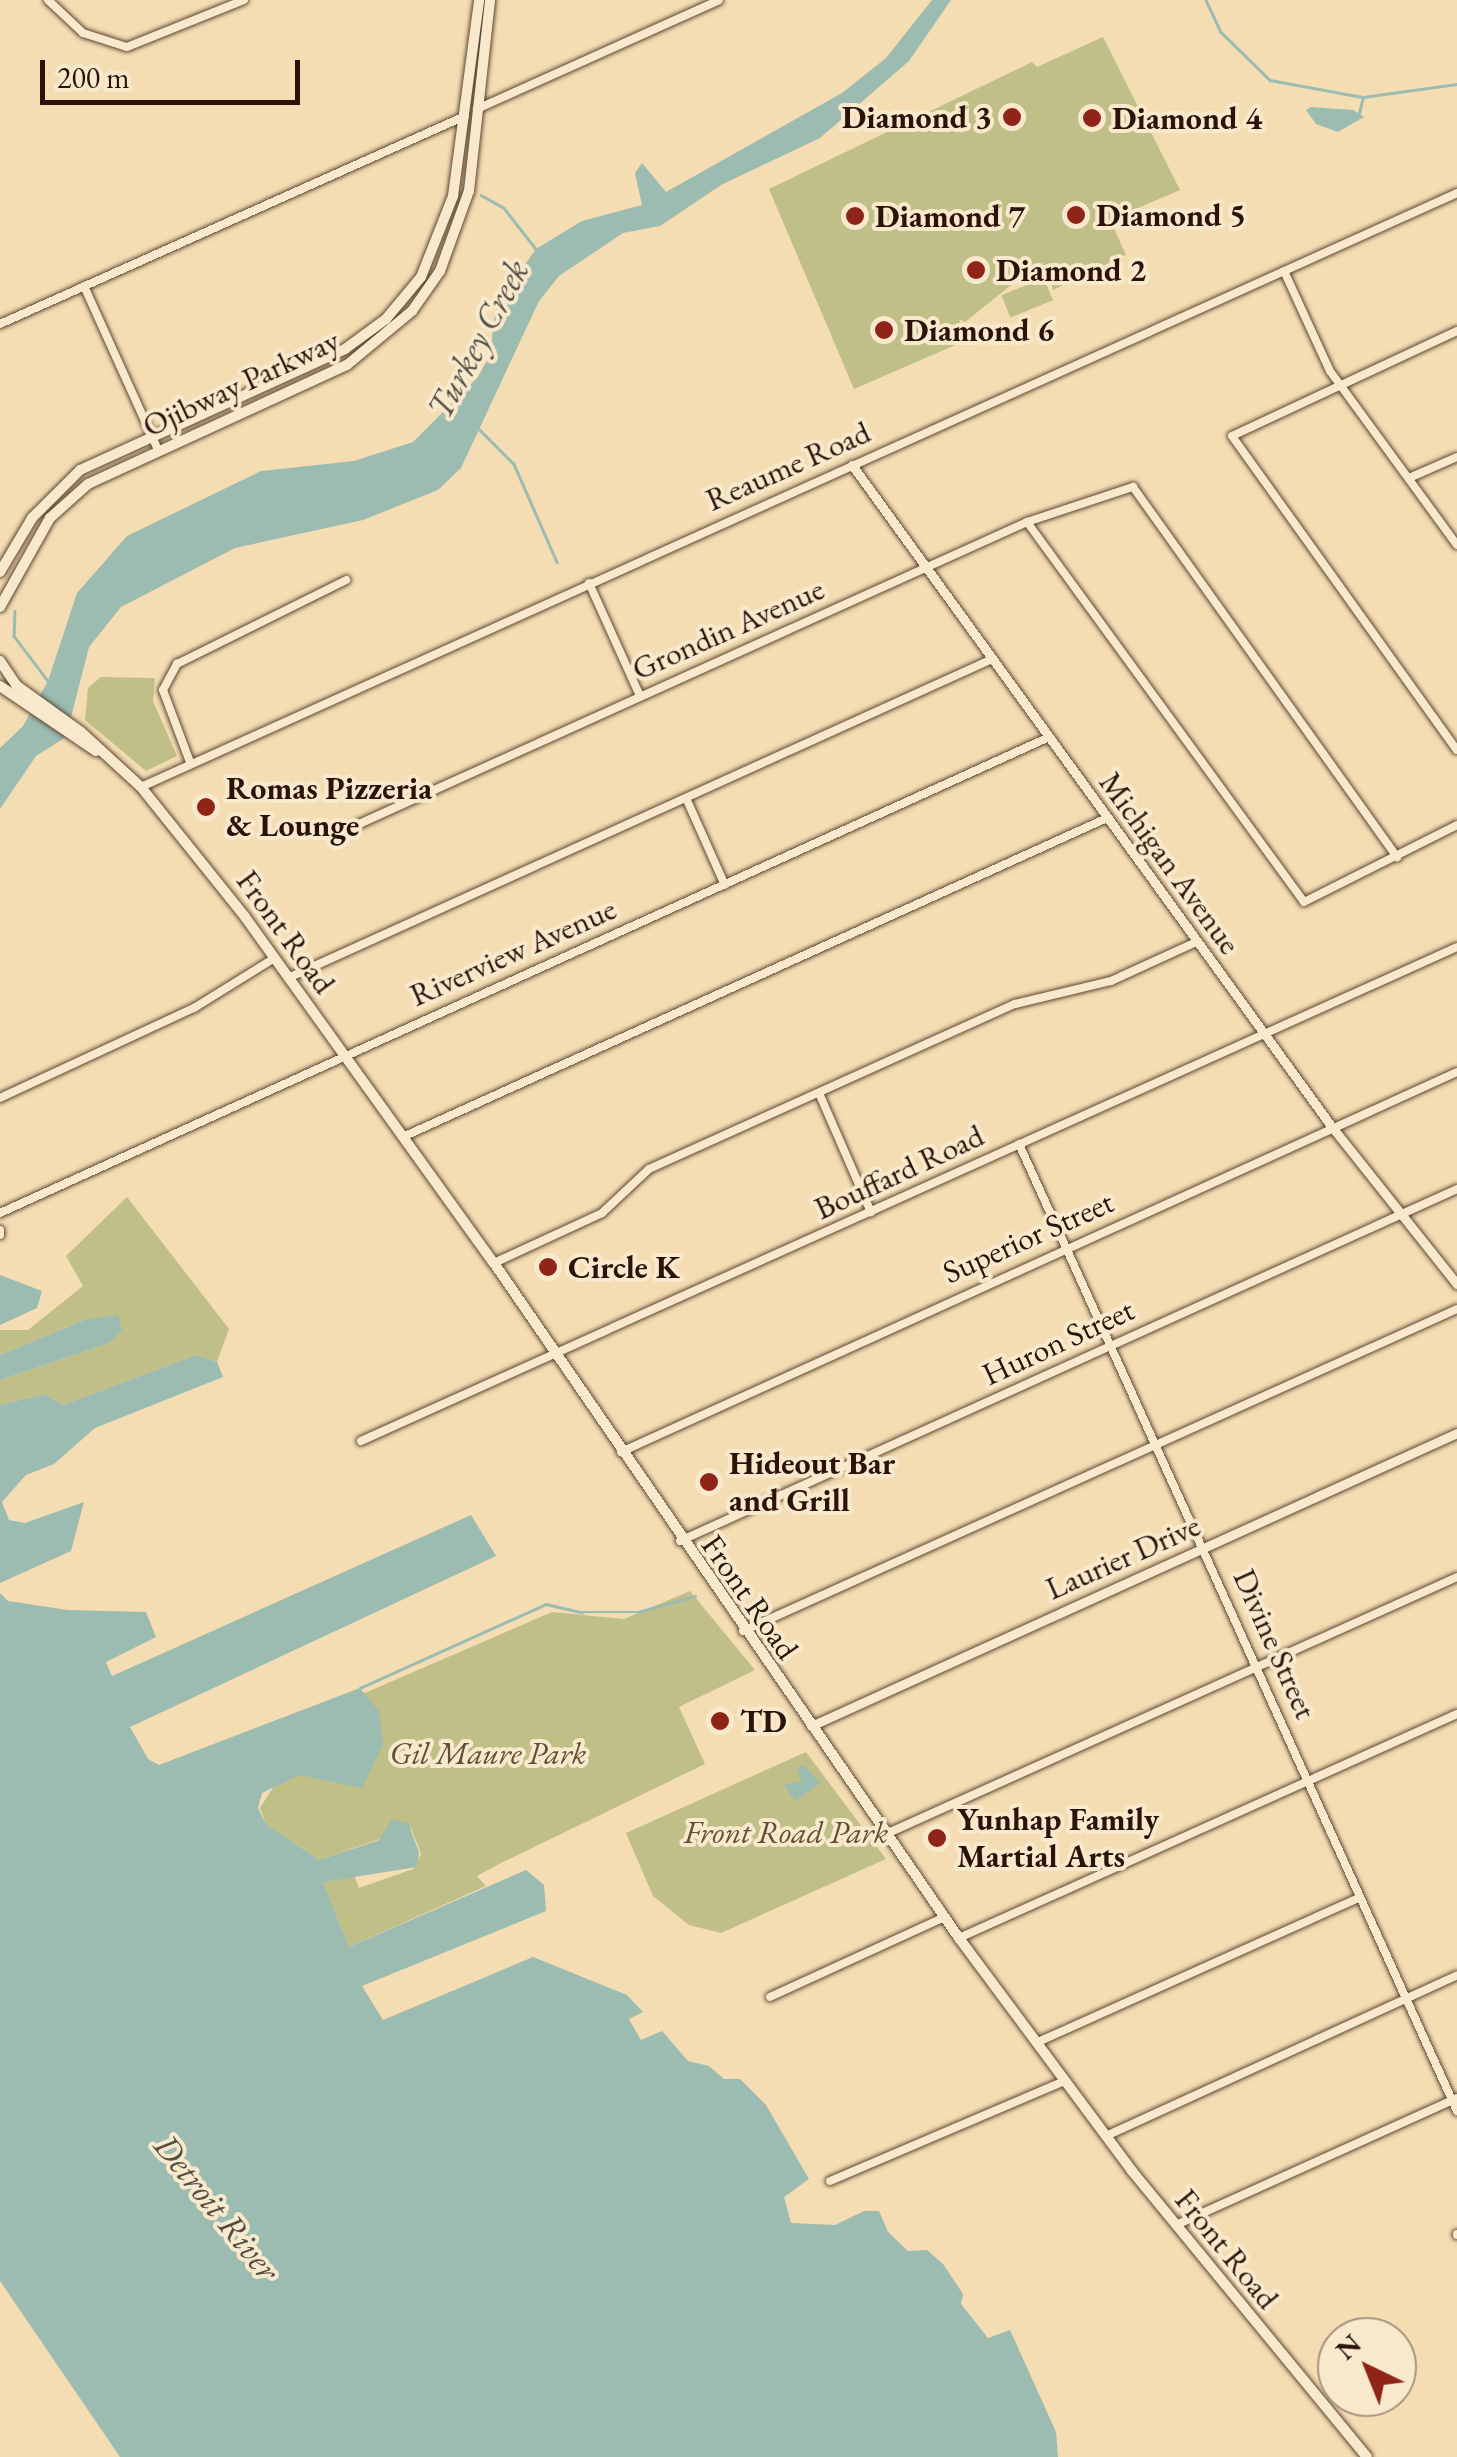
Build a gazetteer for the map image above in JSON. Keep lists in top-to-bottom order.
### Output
{
  "streets": {
    "main road": ["Ojibway Parkway", "Front Road"],
    "street": [
      "Reaume Road",
      "Grondin Avenue",
      "Michigan Avenue",
      "Riverview Avenue",
      "Bouffard Road",
      "Superior Street",
      "Huron Street",
      "Laurier Drive",
      "Divine Street"
    ]
  },
  "crossings": [
    ["Reaume Road", "Michigan Avenue"],
    ["Reaume Road", "Front Road"],
    ["Grondin Avenue", "Michigan Avenue"],
    ["Michigan Avenue", "Riverview Avenue"],
    ["Michigan Avenue", "Bouffard Road"],
    ["Michigan Avenue", "Superior Street"],
    ["Michigan Avenue", "Huron Street"],
    ["Front Road", "Riverview Avenue"],
    ["Front Road", "Bouffard Road"],
    ["Front Road", "Superior Street"],
    ["Front Road", "Huron Street"],
    ["Front Road", "Laurier Drive"],
    ["Bouffard Road", "Divine Street"],
    ["Superior Street", "Divine Street"],
    ["Huron Street", "Divine Street"],
    ["Laurier Drive", "Divine Street"]
  ],
  "water": ["Turkey Creek", "Detroit River"],
  "parks": ["Gil Maure Park", "Front Road Park"],
  "places": [
    "Diamond 3",
    "Diamond 4",
    "Diamond 5",
    "Diamond 7",
    "Diamond 2",
    "Diamond 6",
    "Romas Pizzeria & Lounge",
    "Circle K",
    "Hideout Bar and Grill",
    "TD",
    "Yunhap Family Martial Arts"
  ],
  "scale_bar": "200 m",
  "north": "top left"
}
